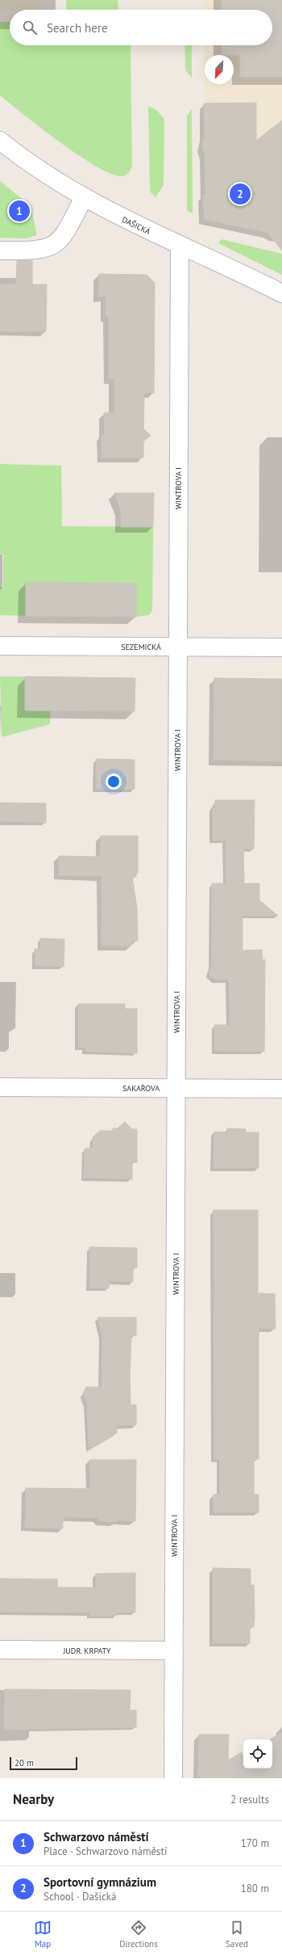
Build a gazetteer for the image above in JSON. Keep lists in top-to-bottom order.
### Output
{
  "streets": {
    "street": [
      "DAŠICKÁ",
      "WINTROVA I",
      "SEZEMICKÁ",
      "SAKAŘOVA",
      "JUDR. KRPATY"
    ]
  },
  "crossings": [
    ["DAŠICKÁ", "WINTROVA I"],
    ["WINTROVA I", "SEZEMICKÁ"],
    ["WINTROVA I", "SAKAŘOVA"],
    ["WINTROVA I", "JUDR. KRPATY"]
  ],
  "scale_bar": "20 m",
  "north": "bottom left",
  "page": {
    "search": "Search here",
    "pins": ["2", "1"],
    "scale": "20 m",
    "heading": ["Nearby", "2 results"],
    "list": [
      {
        "mark": "1",
        "name": "Schwarzovo náměstí",
        "note": "Place · Schwarzovo náměstí",
        "value": "170 m"
      },
      {
        "mark": "2",
        "name": "Sportovní gymnázium",
        "note": "School · Dašická",
        "value": "180 m"
      }
    ],
    "nav": ["Map", "Directions", "Saved"]
  }
}
